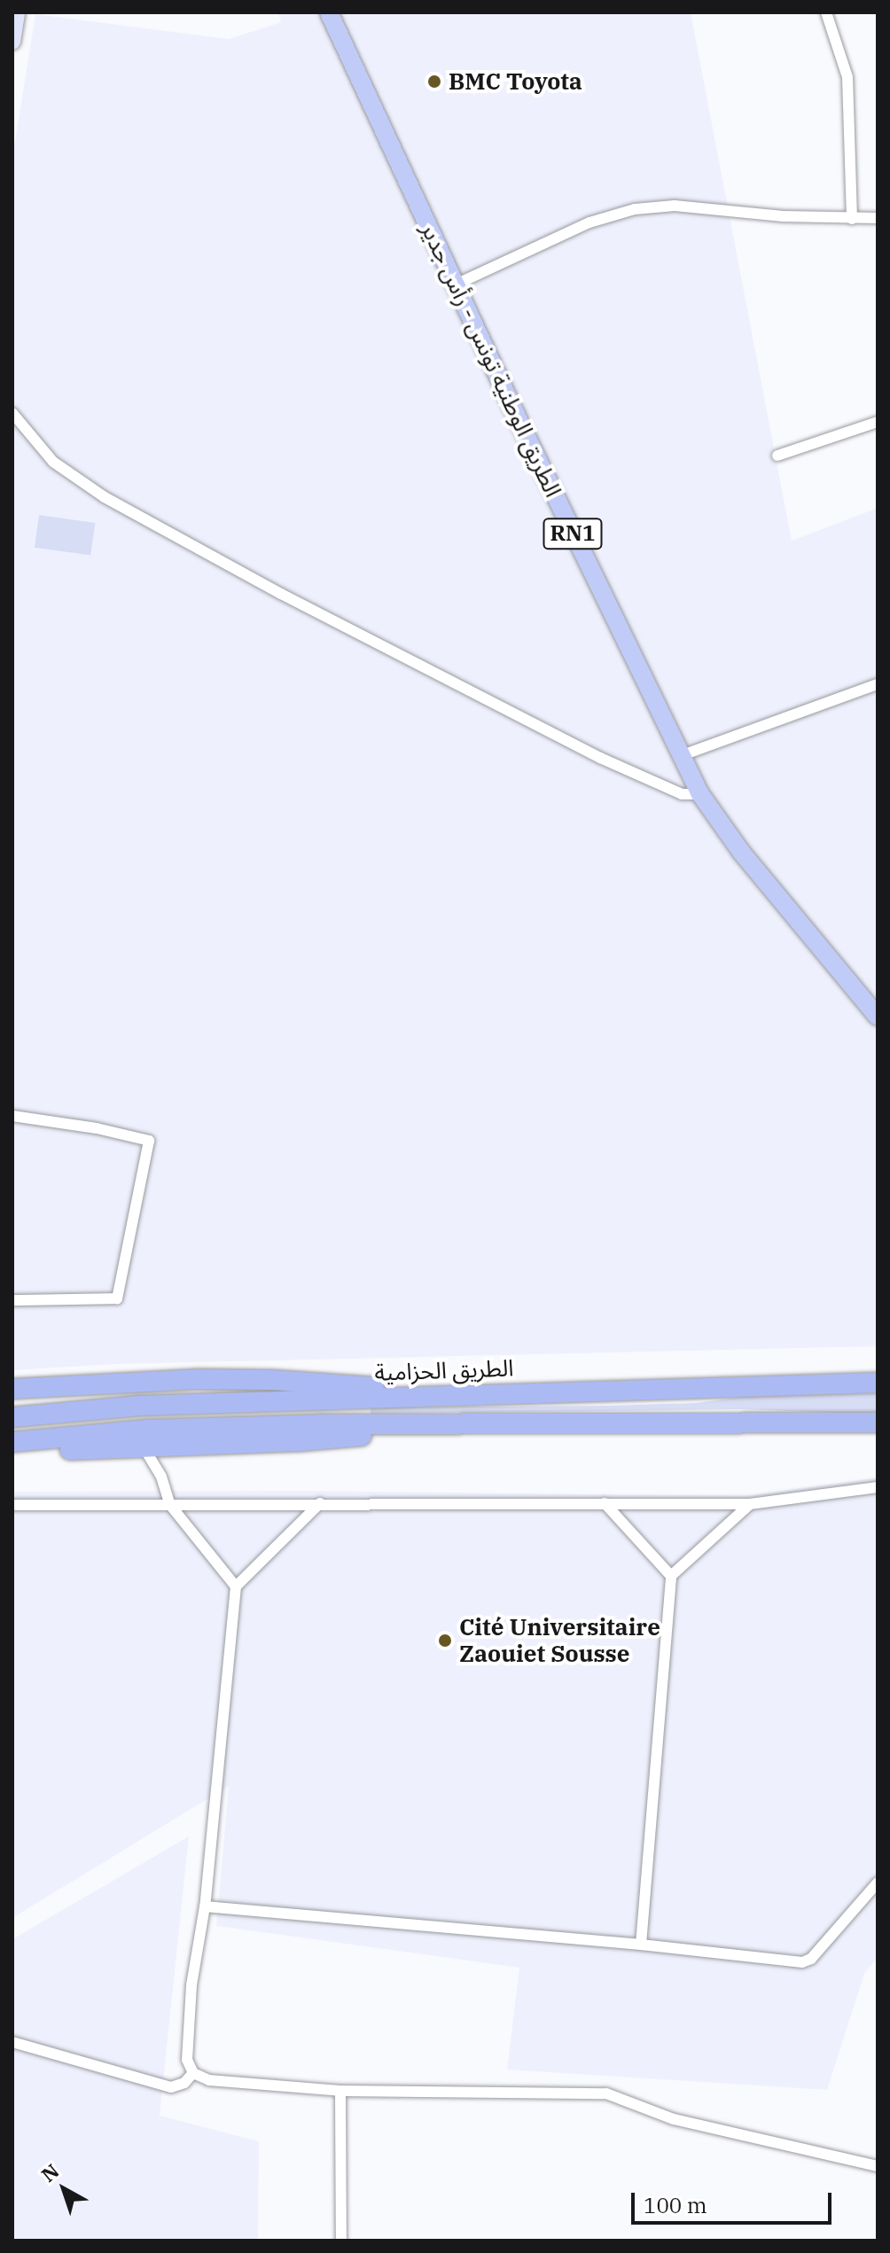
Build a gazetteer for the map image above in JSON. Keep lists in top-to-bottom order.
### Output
{
  "streets": {
    "highway": ["الطريق الحزامية"],
    "main road": ["الطريق الوطنية تونس - رأس جدير", "RN1"]
  },
  "places": ["BMC Toyota", "Cité Universitaire Zaouiet Sousse"],
  "scale_bar": "100 m",
  "north": "top left"
}
